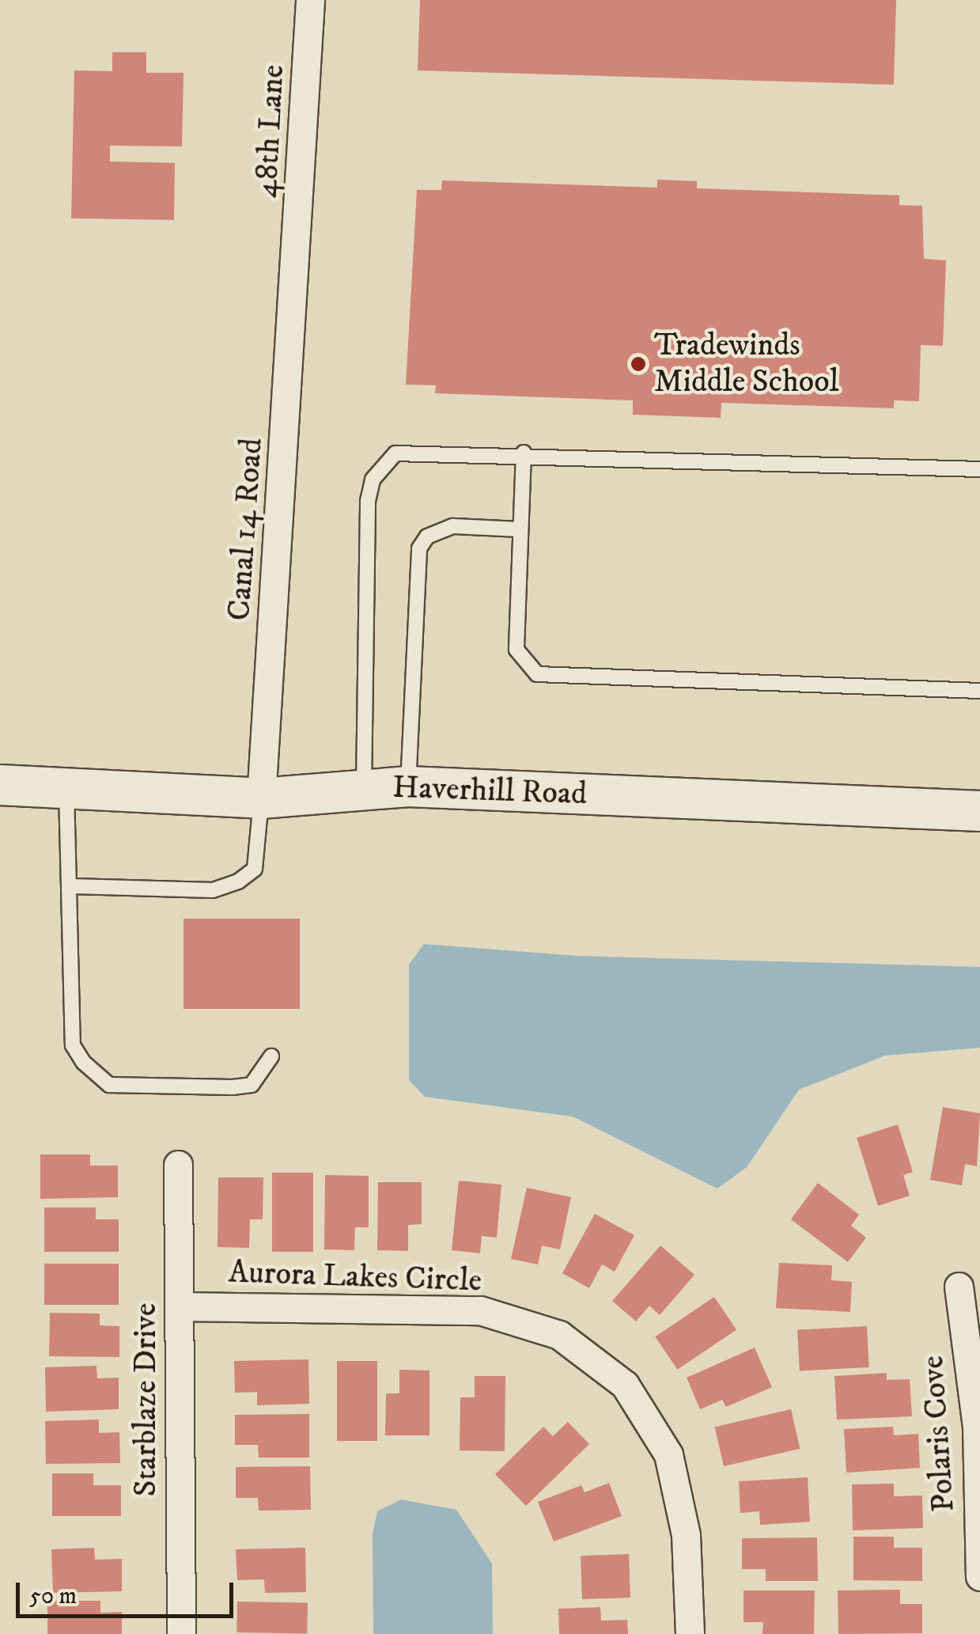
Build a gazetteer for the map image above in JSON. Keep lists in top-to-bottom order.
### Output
{
  "streets": {
    "street": [
      "48th Lane",
      "Canal 14 Road",
      "Haverhill Road",
      "Aurora Lakes Circle",
      "Starblaze Drive",
      "Polaris Cove"
    ]
  },
  "crossings": [
    ["48th Lane", "Canal 14 Road"],
    ["Canal 14 Road", "Haverhill Road"],
    ["Aurora Lakes Circle", "Starblaze Drive"]
  ],
  "places": ["Tradewinds Middle School"],
  "scale_bar": "50 m"
}
